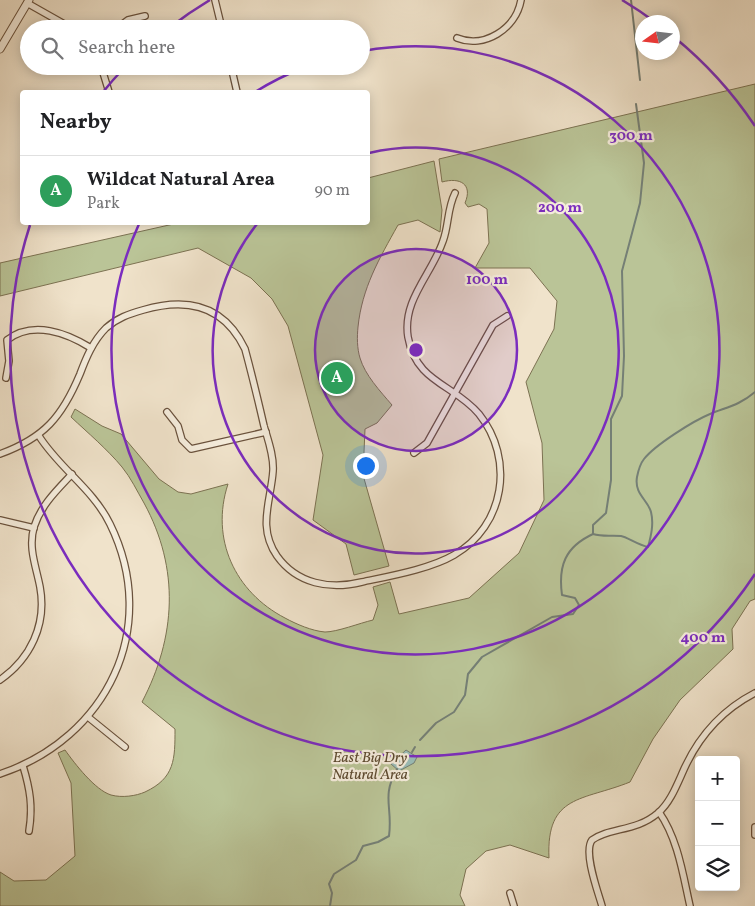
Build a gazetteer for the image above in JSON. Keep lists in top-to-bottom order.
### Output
{
  "parks": ["East Big Dry Natural Area"],
  "north": "left",
  "page": {
    "search": "Search here",
    "heading": "Nearby",
    "list": [
      {
        "mark": "A",
        "name": "Wildcat Natural Area",
        "note": "Park",
        "value": "90 m"
      }
    ],
    "pins": "A",
    "map_buttons": ["+", "−"]
  },
  "rings": [
    "300 m",
    "200 m",
    "100 m",
    "400 m"
  ]
}
